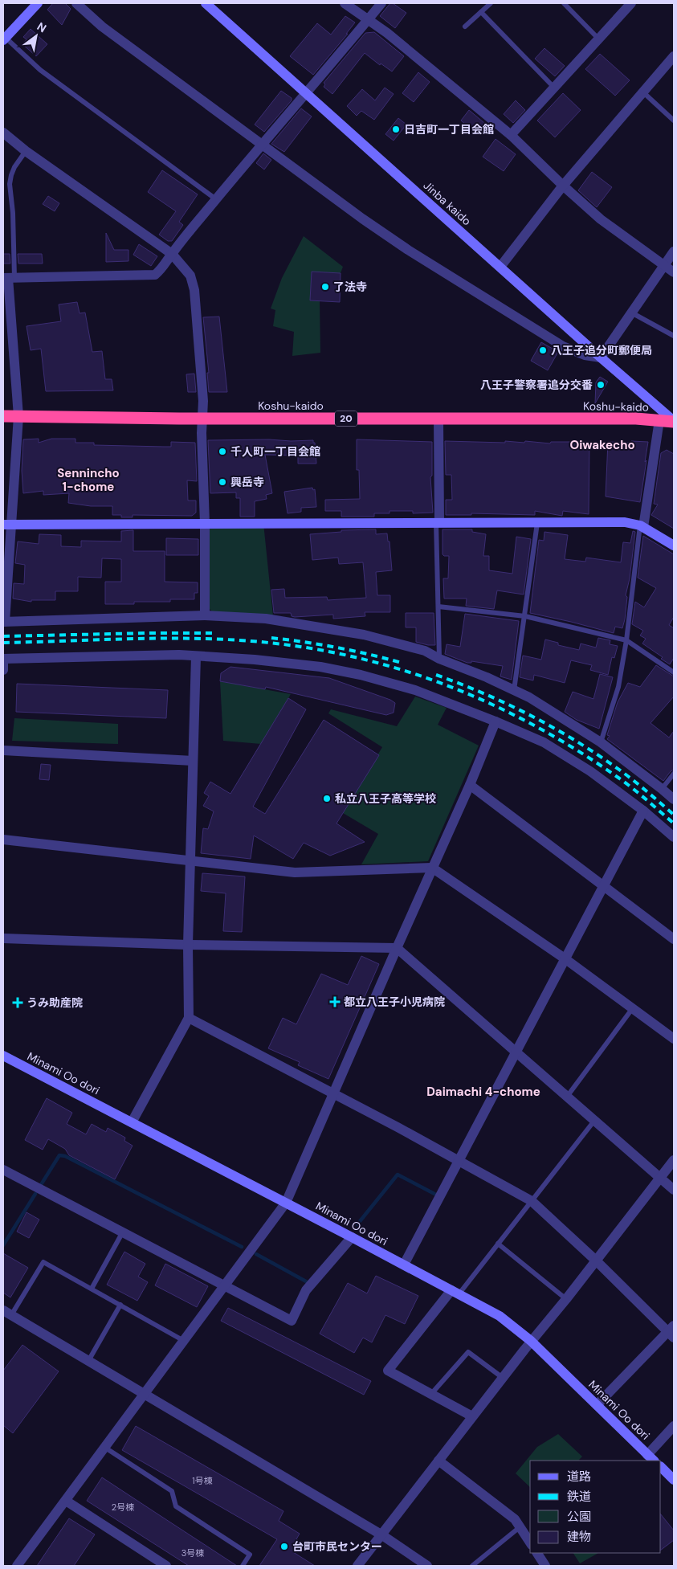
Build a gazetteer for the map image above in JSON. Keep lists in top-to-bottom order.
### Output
{
  "streets": {
    "highway": ["Koshu-kaido", "20"],
    "street": ["Jinba kaido", "Minami Oo dori"]
  },
  "crossings": [
    ["Jinba kaido", "Koshu-kaido"]
  ],
  "districts": ["Oiwakecho", "Sennincho 1-chome", "Daimachi 4-chome"],
  "places": {
    "other": [
      "日吉町一丁目会館",
      "了法寺",
      "八王子追分町郵便局",
      "八王子警察署追分交番",
      "千人町一丁目会館",
      "興岳寺",
      "私立八王子高等学校",
      "台町市民センター"
    ],
    "health": ["都立八王子小児病院", "うみ助産院"]
  },
  "house_numbers": ["1号棟", "2号棟", "3号棟"],
  "legend": [
    "道路",
    "鉄道",
    "公園",
    "建物"
  ],
  "north": "top right"
}
